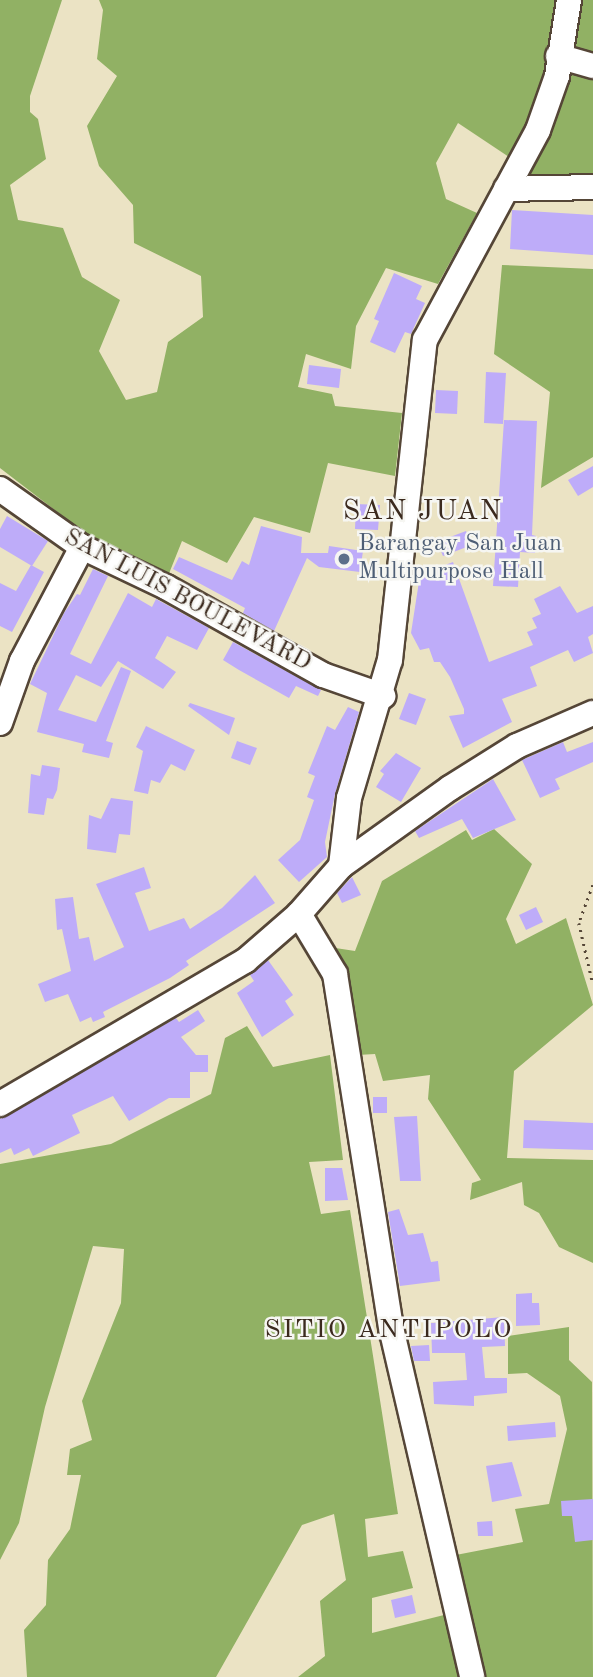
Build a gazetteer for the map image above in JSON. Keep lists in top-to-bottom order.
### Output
{
  "streets": {
    "street": ["SAN LUIS BOULEVARD"]
  },
  "districts": ["SAN JUAN", "SITIO ANTIPOLO"],
  "places": ["Barangay San Juan Multipurpose Hall"]
}
